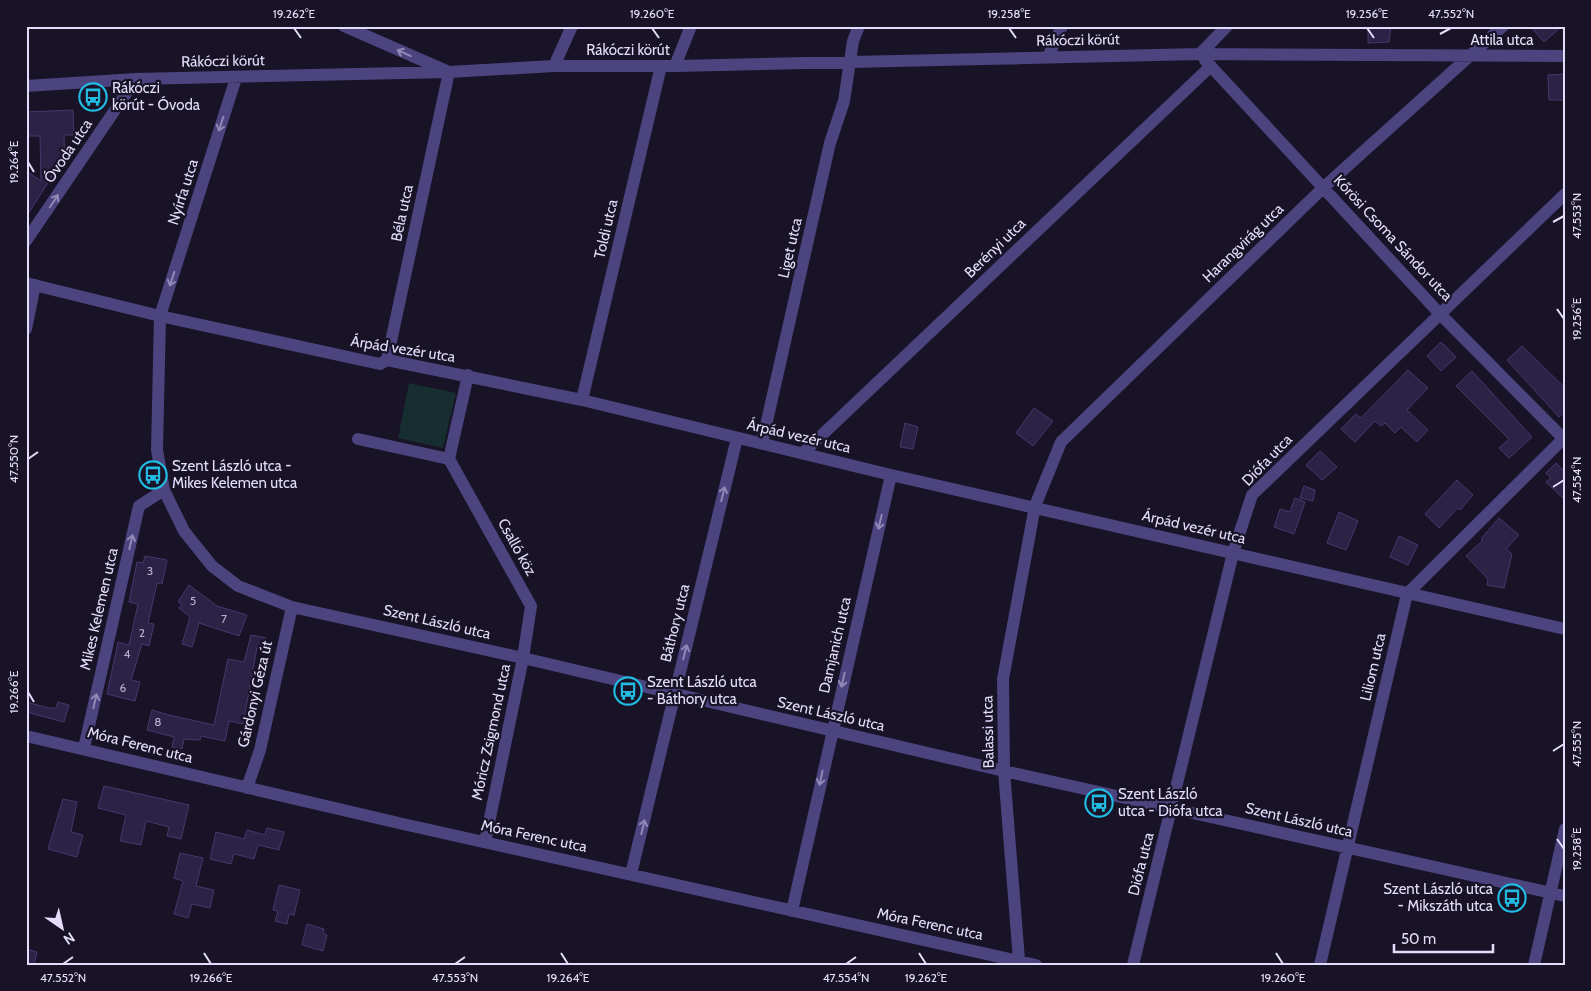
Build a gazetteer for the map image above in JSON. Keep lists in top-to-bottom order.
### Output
{
  "streets": {
    "street": [
      "Rákóczi körút",
      "Attila utca",
      "Óvoda utca",
      "Nyírfa utca",
      "Béla utca",
      "Toldi utca",
      "Kőrösi Csoma Sándor utca",
      "Harangvirág utca",
      "Liget utca",
      "Berényi utca",
      "Árpád vezér utca",
      "Diófa utca",
      "Csalló köz",
      "Mikes Kelemen utca",
      "Szent László utca",
      "Báthory utca",
      "Damjanich utca",
      "Liliom utca",
      "Gárdonyi Géza út",
      "Móricz Zsigmond utca",
      "Balassi utca",
      "Móra Ferenc utca"
    ]
  },
  "crossings": [
    ["Rákóczi körút", "Attila utca"],
    ["Rákóczi körút", "Óvoda utca"],
    ["Rákóczi körút", "Nyírfa utca"],
    ["Rákóczi körút", "Béla utca"],
    ["Rákóczi körút", "Toldi utca"],
    ["Rákóczi körút", "Kőrösi Csoma Sándor utca"],
    ["Rákóczi körút", "Liget utca"],
    ["Attila utca", "Kőrösi Csoma Sándor utca"],
    ["Attila utca", "Harangvirág utca"],
    ["Nyírfa utca", "Árpád vezér utca"],
    ["Nyírfa utca", "Szent László utca"],
    ["Béla utca", "Árpád vezér utca"],
    ["Toldi utca", "Árpád vezér utca"],
    ["Kőrösi Csoma Sándor utca", "Harangvirág utca"],
    ["Kőrösi Csoma Sándor utca", "Berényi utca"],
    ["Kőrösi Csoma Sándor utca", "Diófa utca"],
    ["Harangvirág utca", "Árpád vezér utca"],
    ["Harangvirág utca", "Balassi utca"],
    ["Liget utca", "Árpád vezér utca"],
    ["Berényi utca", "Árpád vezér utca"],
    ["Árpád vezér utca", "Diófa utca"],
    ["Árpád vezér utca", "Szent László utca"],
    ["Árpád vezér utca", "Báthory utca"],
    ["Árpád vezér utca", "Damjanich utca"],
    ["Árpád vezér utca", "Liliom utca"],
    ["Árpád vezér utca", "Balassi utca"],
    ["Diófa utca", "Szent László utca"],
    ["Csalló köz", "Szent László utca"],
    ["Csalló köz", "Móricz Zsigmond utca"],
    ["Mikes Kelemen utca", "Szent László utca"],
    ["Mikes Kelemen utca", "Móra Ferenc utca"],
    ["Szent László utca", "Báthory utca"],
    ["Szent László utca", "Damjanich utca"],
    ["Szent László utca", "Liliom utca"],
    ["Szent László utca", "Gárdonyi Géza út"],
    ["Szent László utca", "Móricz Zsigmond utca"],
    ["Szent László utca", "Balassi utca"],
    ["Báthory utca", "Móra Ferenc utca"],
    ["Damjanich utca", "Móra Ferenc utca"],
    ["Gárdonyi Géza út", "Móra Ferenc utca"],
    ["Móricz Zsigmond utca", "Móra Ferenc utca"],
    ["Balassi utca", "Móra Ferenc utca"]
  ],
  "one_way": [
    "Óvoda utca",
    "Nyírfa utca",
    "Mikes Kelemen utca",
    "Báthory utca",
    "Damjanich utca"
  ],
  "places": {
    "bus stop": [
      "Rákóczi körút - Óvoda",
      "Szent László utca - Mikes Kelemen utca",
      "Szent László utca - Báthory utca",
      "Szent László utca - Diófa utca",
      "Szent László utca - Mikszáth utca"
    ]
  },
  "house_numbers": [
    "3",
    "5",
    "7",
    "2",
    "4",
    "6",
    "8"
  ],
  "scale_bar": "50 m",
  "north": "bottom right",
  "coordinates": [
    "19.262°E",
    "19.260°E",
    "19.258°E",
    "19.256°E",
    "47.552°N",
    "19.264°E",
    "47.553°N",
    "47.550°N",
    "47.554°N",
    "19.266°E",
    "47.555°N"
  ]
}
